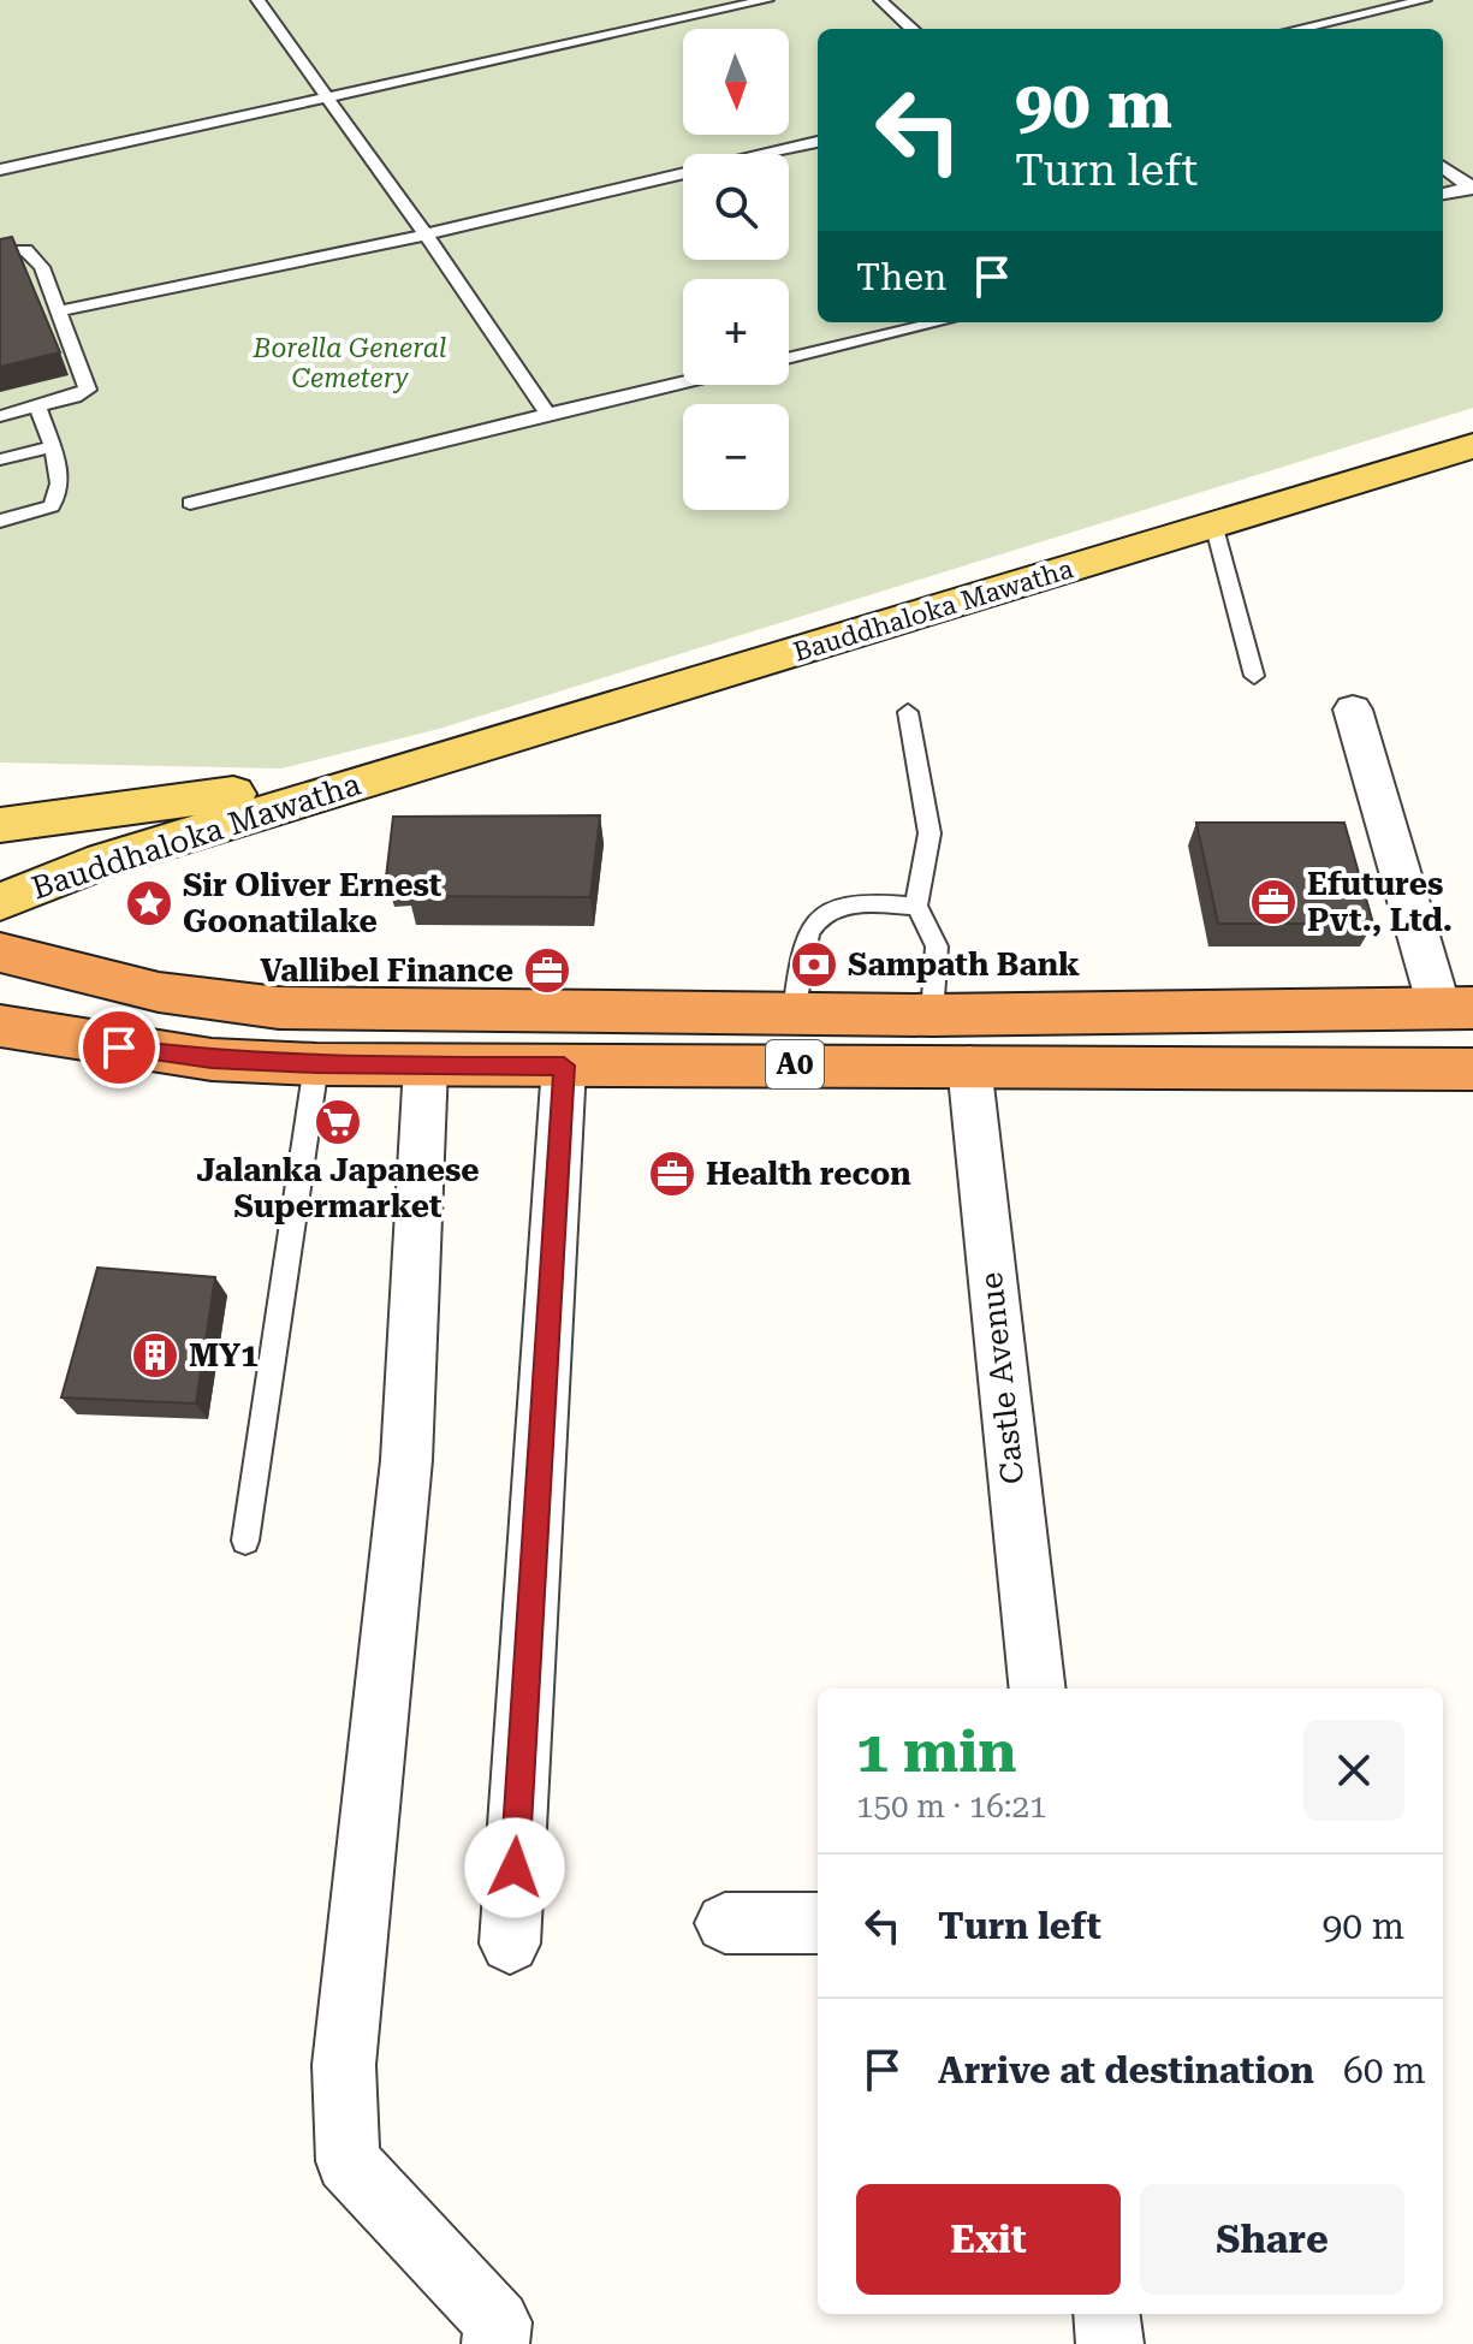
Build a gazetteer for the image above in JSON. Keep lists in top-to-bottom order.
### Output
{
  "streets": {
    "highway": ["A0"],
    "main road": ["Bauddhaloka Mawatha"],
    "street": ["Castle Avenue"]
  },
  "crossings": [
    ["A0", "Castle Avenue"]
  ],
  "parks": ["Borella General Cemetery"],
  "places": {
    "office": ["Efutures Pvt., Ltd.", "Vallibel Finance", "Health recon"],
    "place": ["Sir Oliver Ernest Goonatilake"],
    "bank": ["Sampath Bank"],
    "supermarket": ["Jalanka Japanese Supermarket"],
    "building": ["MY1"]
  },
  "north": "bottom",
  "page": {
    "map_buttons": ["+", "−"],
    "turn": ["90 m", "Turn left"],
    "then": "Then",
    "heading": ["1 min", "150 m · 16:21"],
    "list": [
      {
        "name": "Turn left",
        "value": "90 m"
      },
      {
        "name": "Arrive at destination",
        "value": "60 m"
      }
    ],
    "buttons": ["Exit", "Share"]
  }
}
